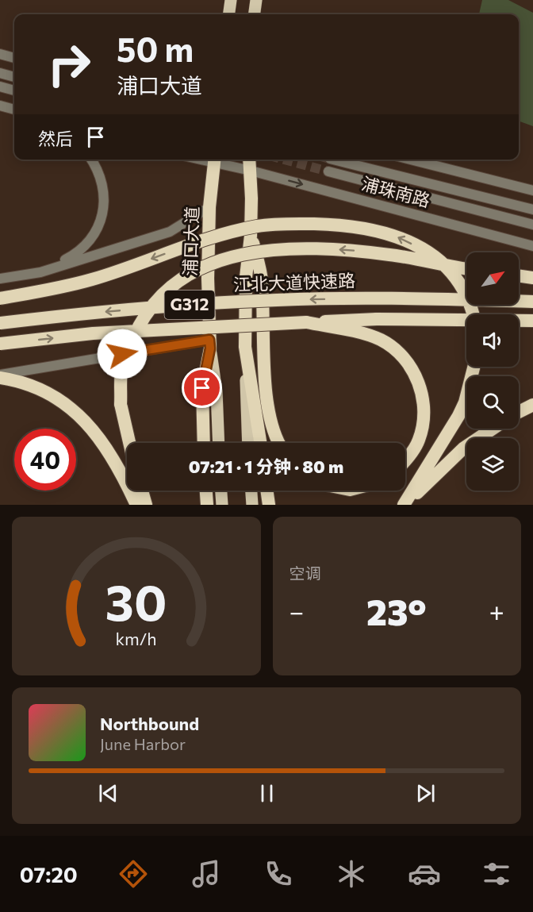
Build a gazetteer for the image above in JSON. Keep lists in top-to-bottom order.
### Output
{
  "streets": {
    "highway": ["浦口大道", "江北大道快速路", "G312"],
    "street": ["浦珠南路"]
  },
  "crossings": [
    ["浦珠南路", "浦口大道"]
  ],
  "north": "top right",
  "page": {
    "turn": ["50 m", "浦口大道"],
    "then": "然后",
    "limit": "40",
    "trip": "07:21 · 1 分钟 · 80 m",
    "tile": "空调",
    "heat": ["−", "23°", "+"],
    "song": ["Northbound", "June Harbor"],
    "tabs": "07:20",
    "gauge": ["30", "km/h"]
  }
}
